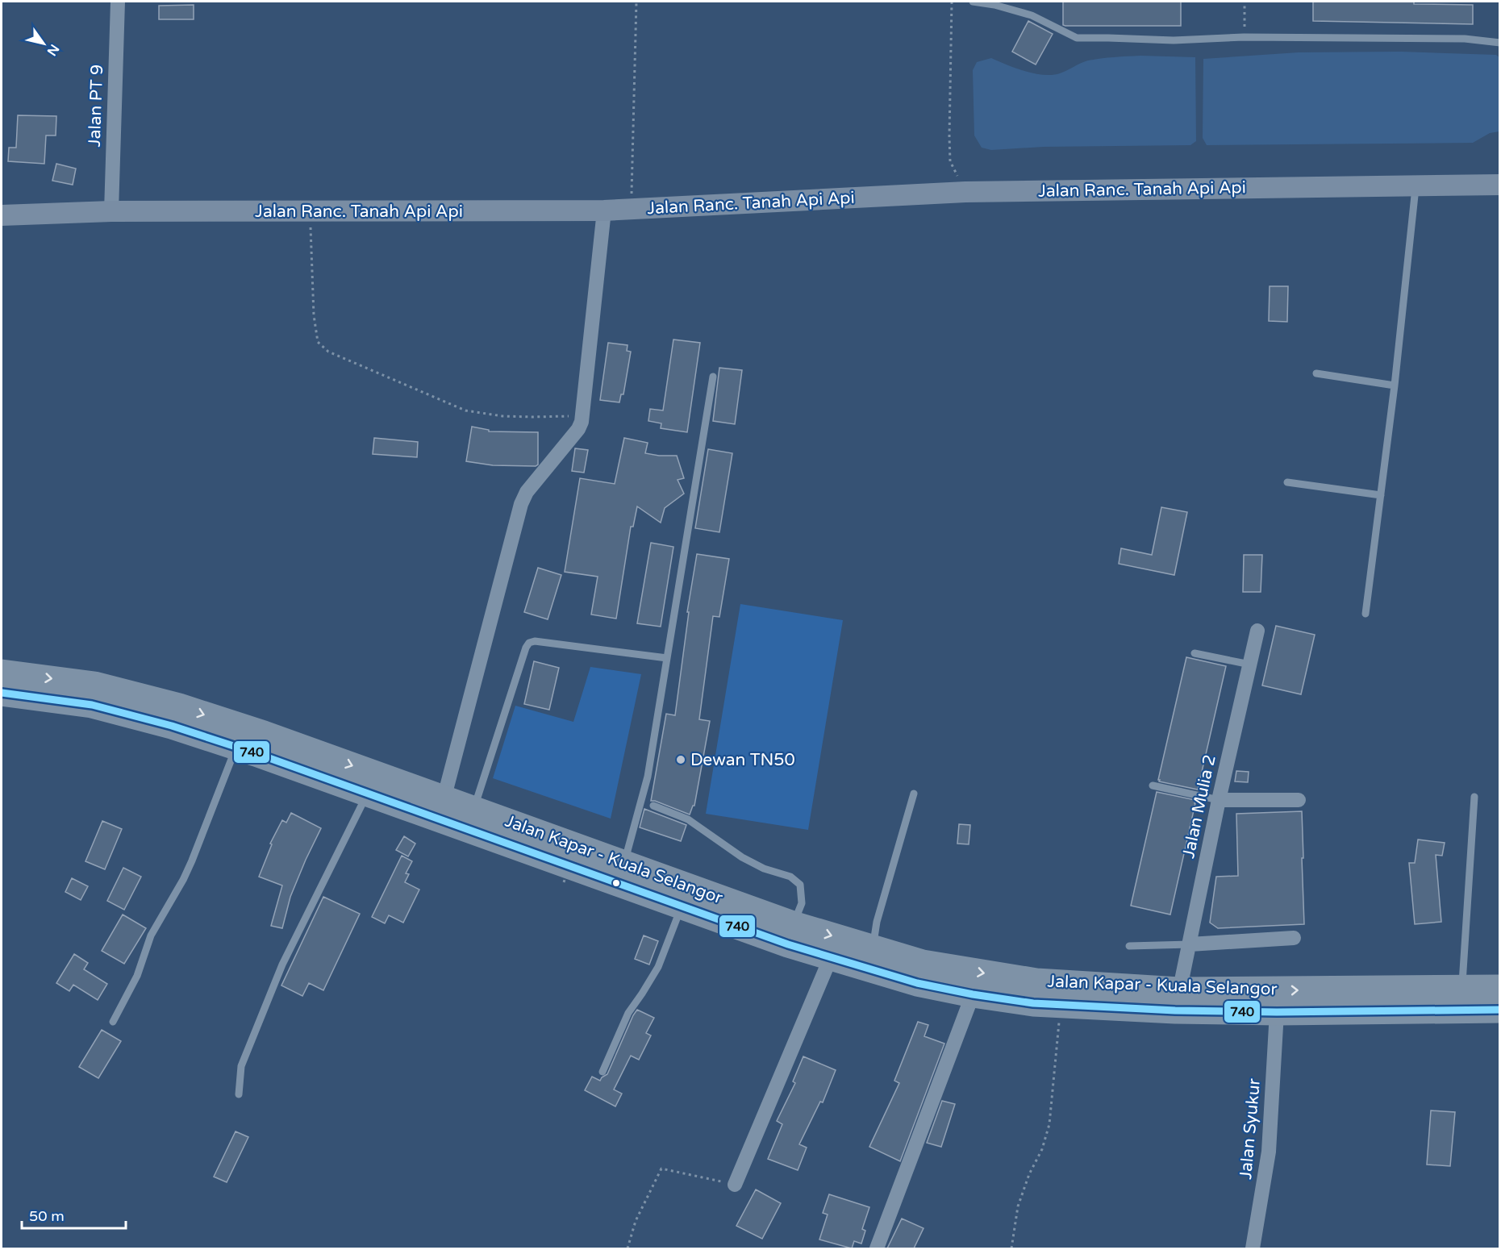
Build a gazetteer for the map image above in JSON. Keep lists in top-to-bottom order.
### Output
{
  "streets": {
    "highway": ["Jalan Kapar - Kuala Selangor"],
    "street": [
      "Jalan PT 9",
      "Jalan Ranc. Tanah Api Api",
      "Jalan Mulia 2",
      "Jalan Syukur"
    ]
  },
  "crossings": [
    ["Jalan PT 9", "Jalan Ranc. Tanah Api Api"],
    ["Jalan Mulia 2", "Jalan Kapar - Kuala Selangor"],
    ["Jalan Kapar - Kuala Selangor", "Jalan Syukur"]
  ],
  "places": ["Dewan TN50"],
  "lines": ["transit line 740"],
  "scale_bar": "50 m",
  "north": "bottom right"
}
